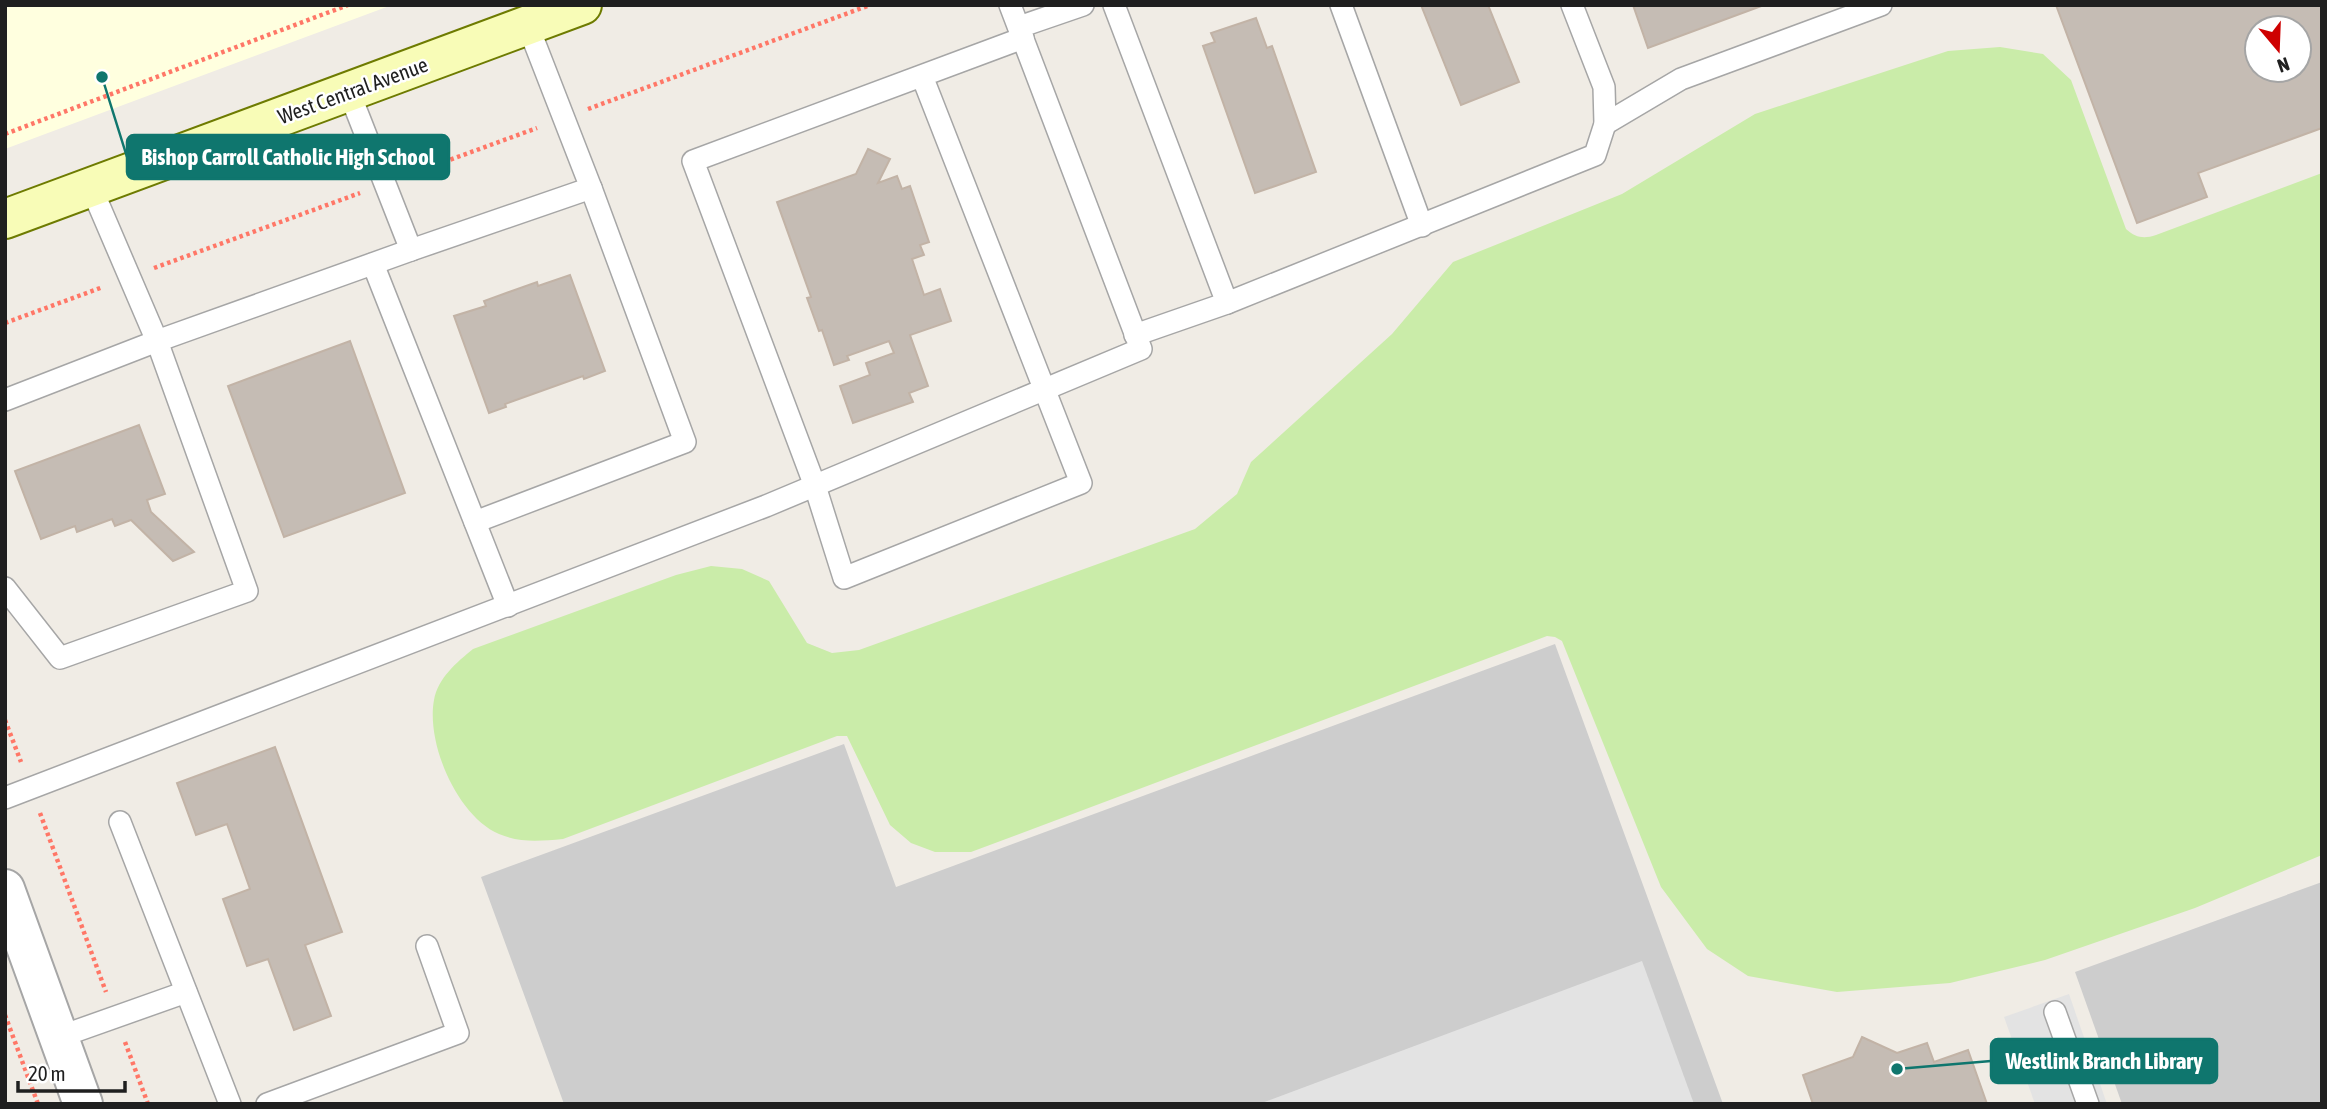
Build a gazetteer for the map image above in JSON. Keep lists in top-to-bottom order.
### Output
{
  "streets": {
    "main road": ["West Central Avenue"]
  },
  "places": ["Bishop Carroll Catholic High School", "Westlink Branch Library"],
  "scale_bar": "20 m",
  "north": "bottom"
}
